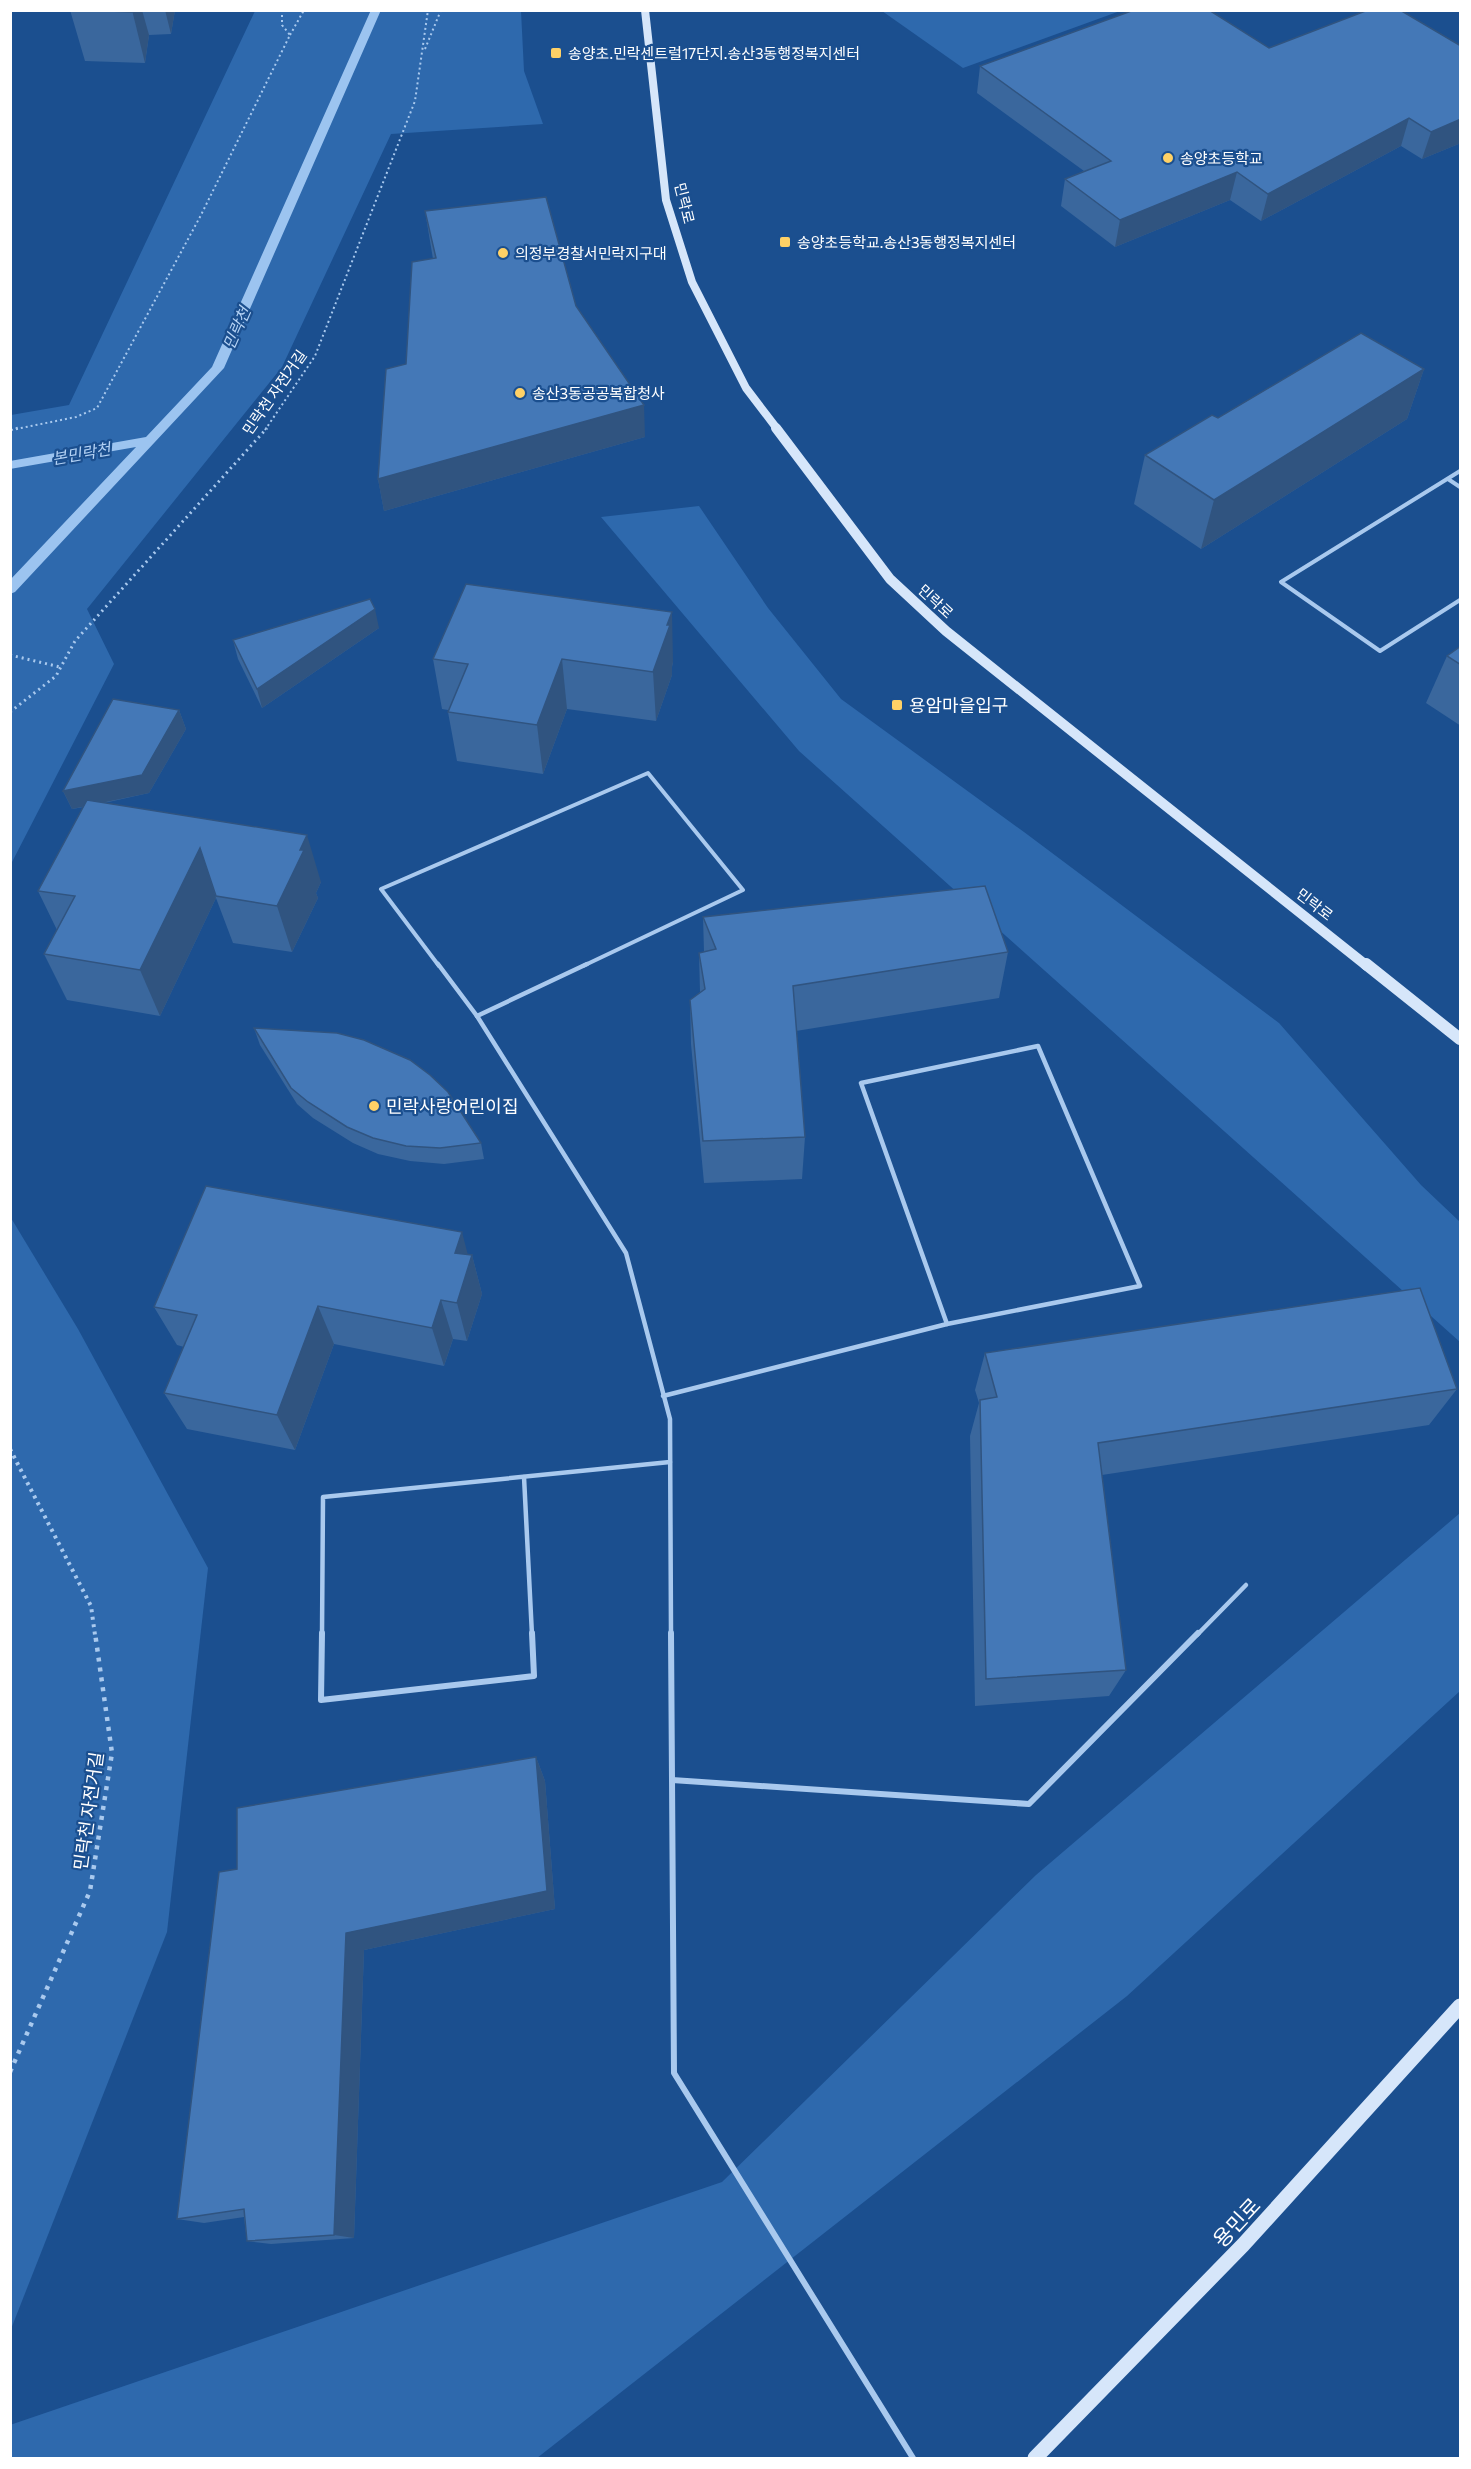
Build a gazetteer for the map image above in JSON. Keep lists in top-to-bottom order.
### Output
{
  "streets": {
    "main road": ["민락로", "용민로"],
    "path": ["민락천 자전거길"]
  },
  "water": ["민락천", "본민락천"],
  "places": {
    "transit": ["송양초.민락센트럴17단지.송산3동행정복지센터", "송양초등학교.송산3동행정복지센터", "용암마을입구"],
    "other": [
      "송양초등학교",
      "의정부경찰서민락지구대",
      "송산3동공공복합청사",
      "민락사랑어린이집"
    ]
  }
}
